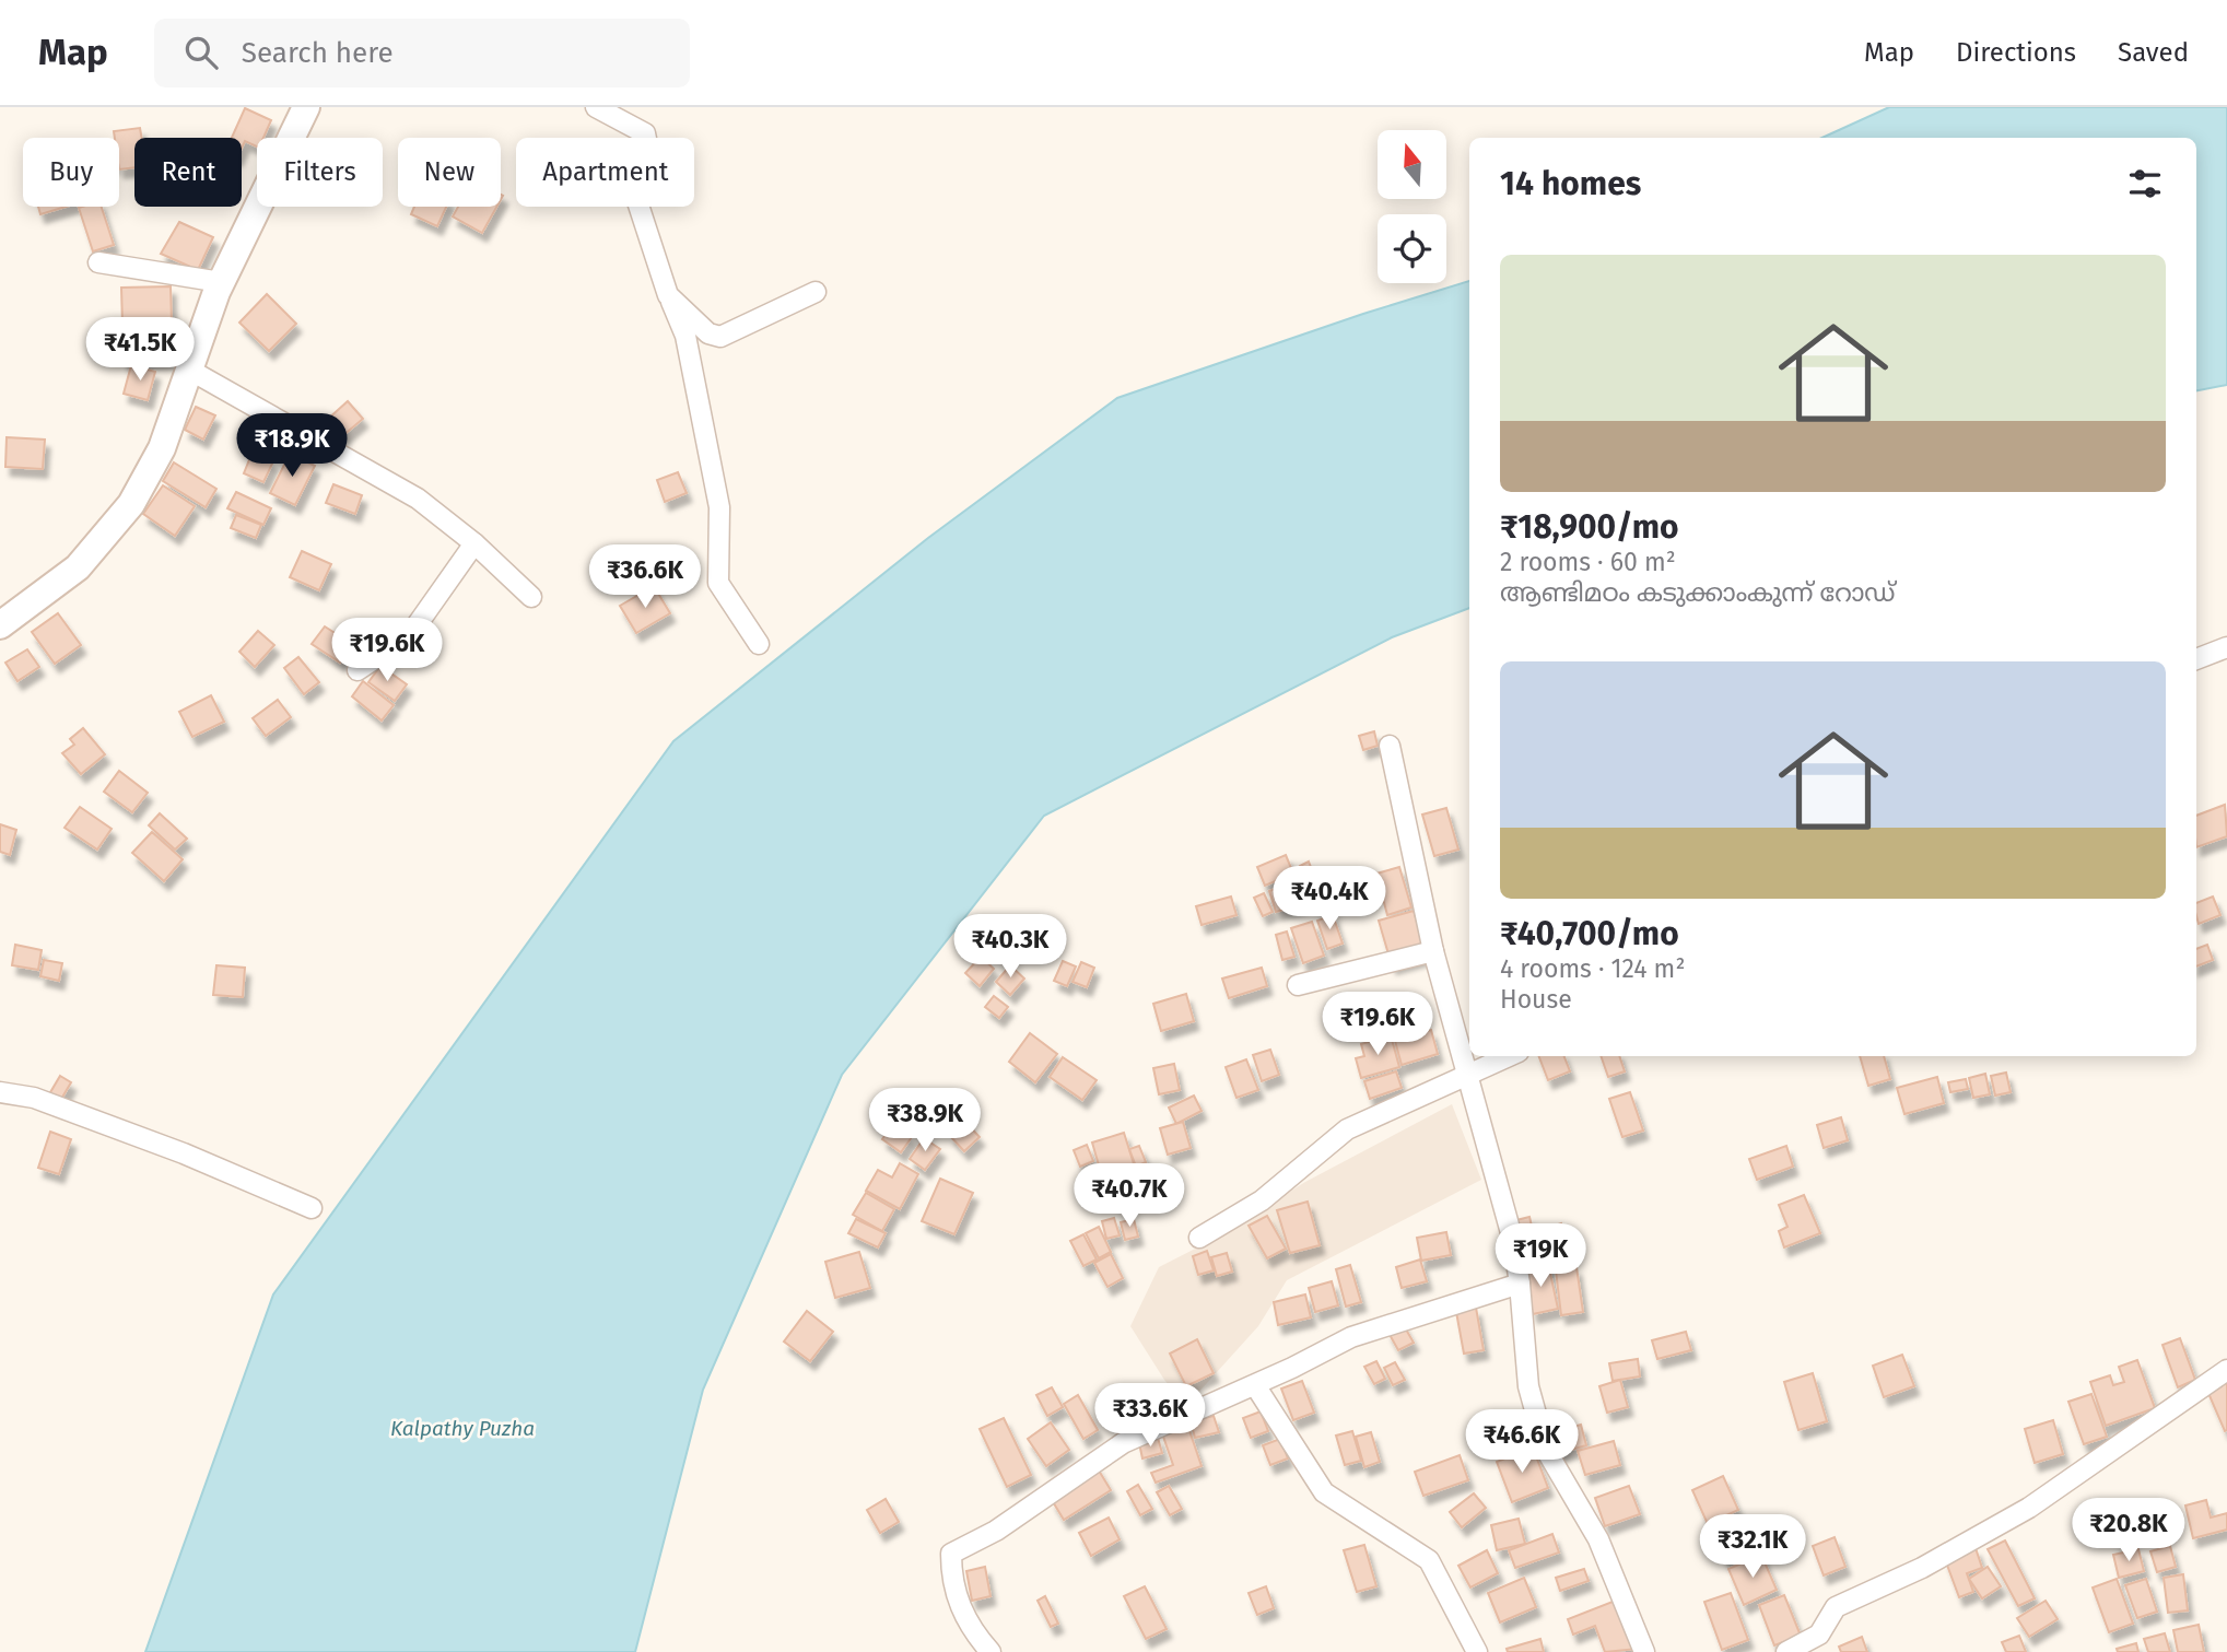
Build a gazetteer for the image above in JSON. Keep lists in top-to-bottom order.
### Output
{
  "water": ["Kalpathy Puzha"],
  "north": "top",
  "page": {
    "header": "Map",
    "search": "Search here",
    "nav": ["Map", "Directions", "Saved"],
    "chip": [
      "Buy",
      "Rent",
      "Filters",
      "New",
      "Apartment"
    ],
    "heading": "14 homes",
    "list": [
      {
        "name": "₹18,900/mo",
        "note": "2 rooms · 60 m² · ആണ്ടിമഠം കടുക്കാംകുന്ന് റോഡ്"
      },
      {
        "name": "₹40,700/mo",
        "note": "4 rooms · 124 m² · House"
      }
    ],
    "price": [
      "₹41.5K",
      "₹18.9K",
      "₹36.6K",
      "₹19.6K",
      "₹40.4K",
      "₹40.3K",
      "₹19.6K",
      "₹38.9K",
      "₹40.7K",
      "₹19K",
      "₹33.6K",
      "₹46.6K",
      "₹20.8K",
      "₹32.1K"
    ]
  }
}
